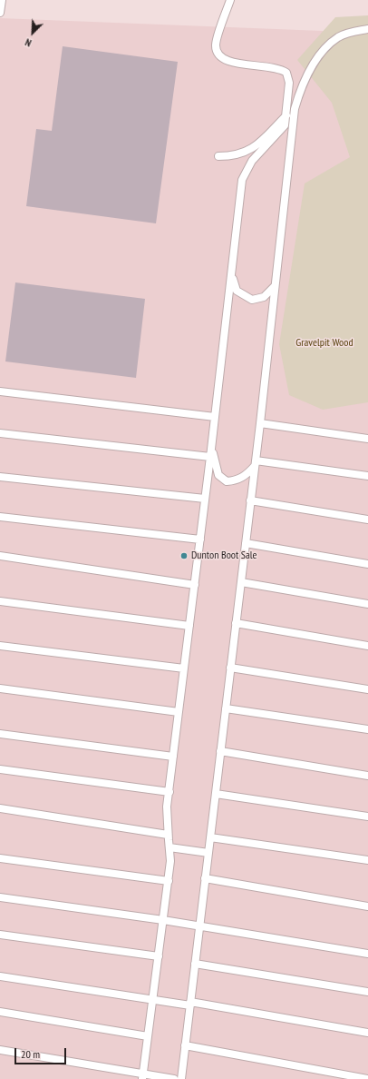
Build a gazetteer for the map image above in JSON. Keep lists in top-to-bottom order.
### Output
{
  "parks": ["Gravelpit Wood"],
  "places": ["Dunton Boot Sale"],
  "scale_bar": "20 m",
  "north": "bottom left"
}
